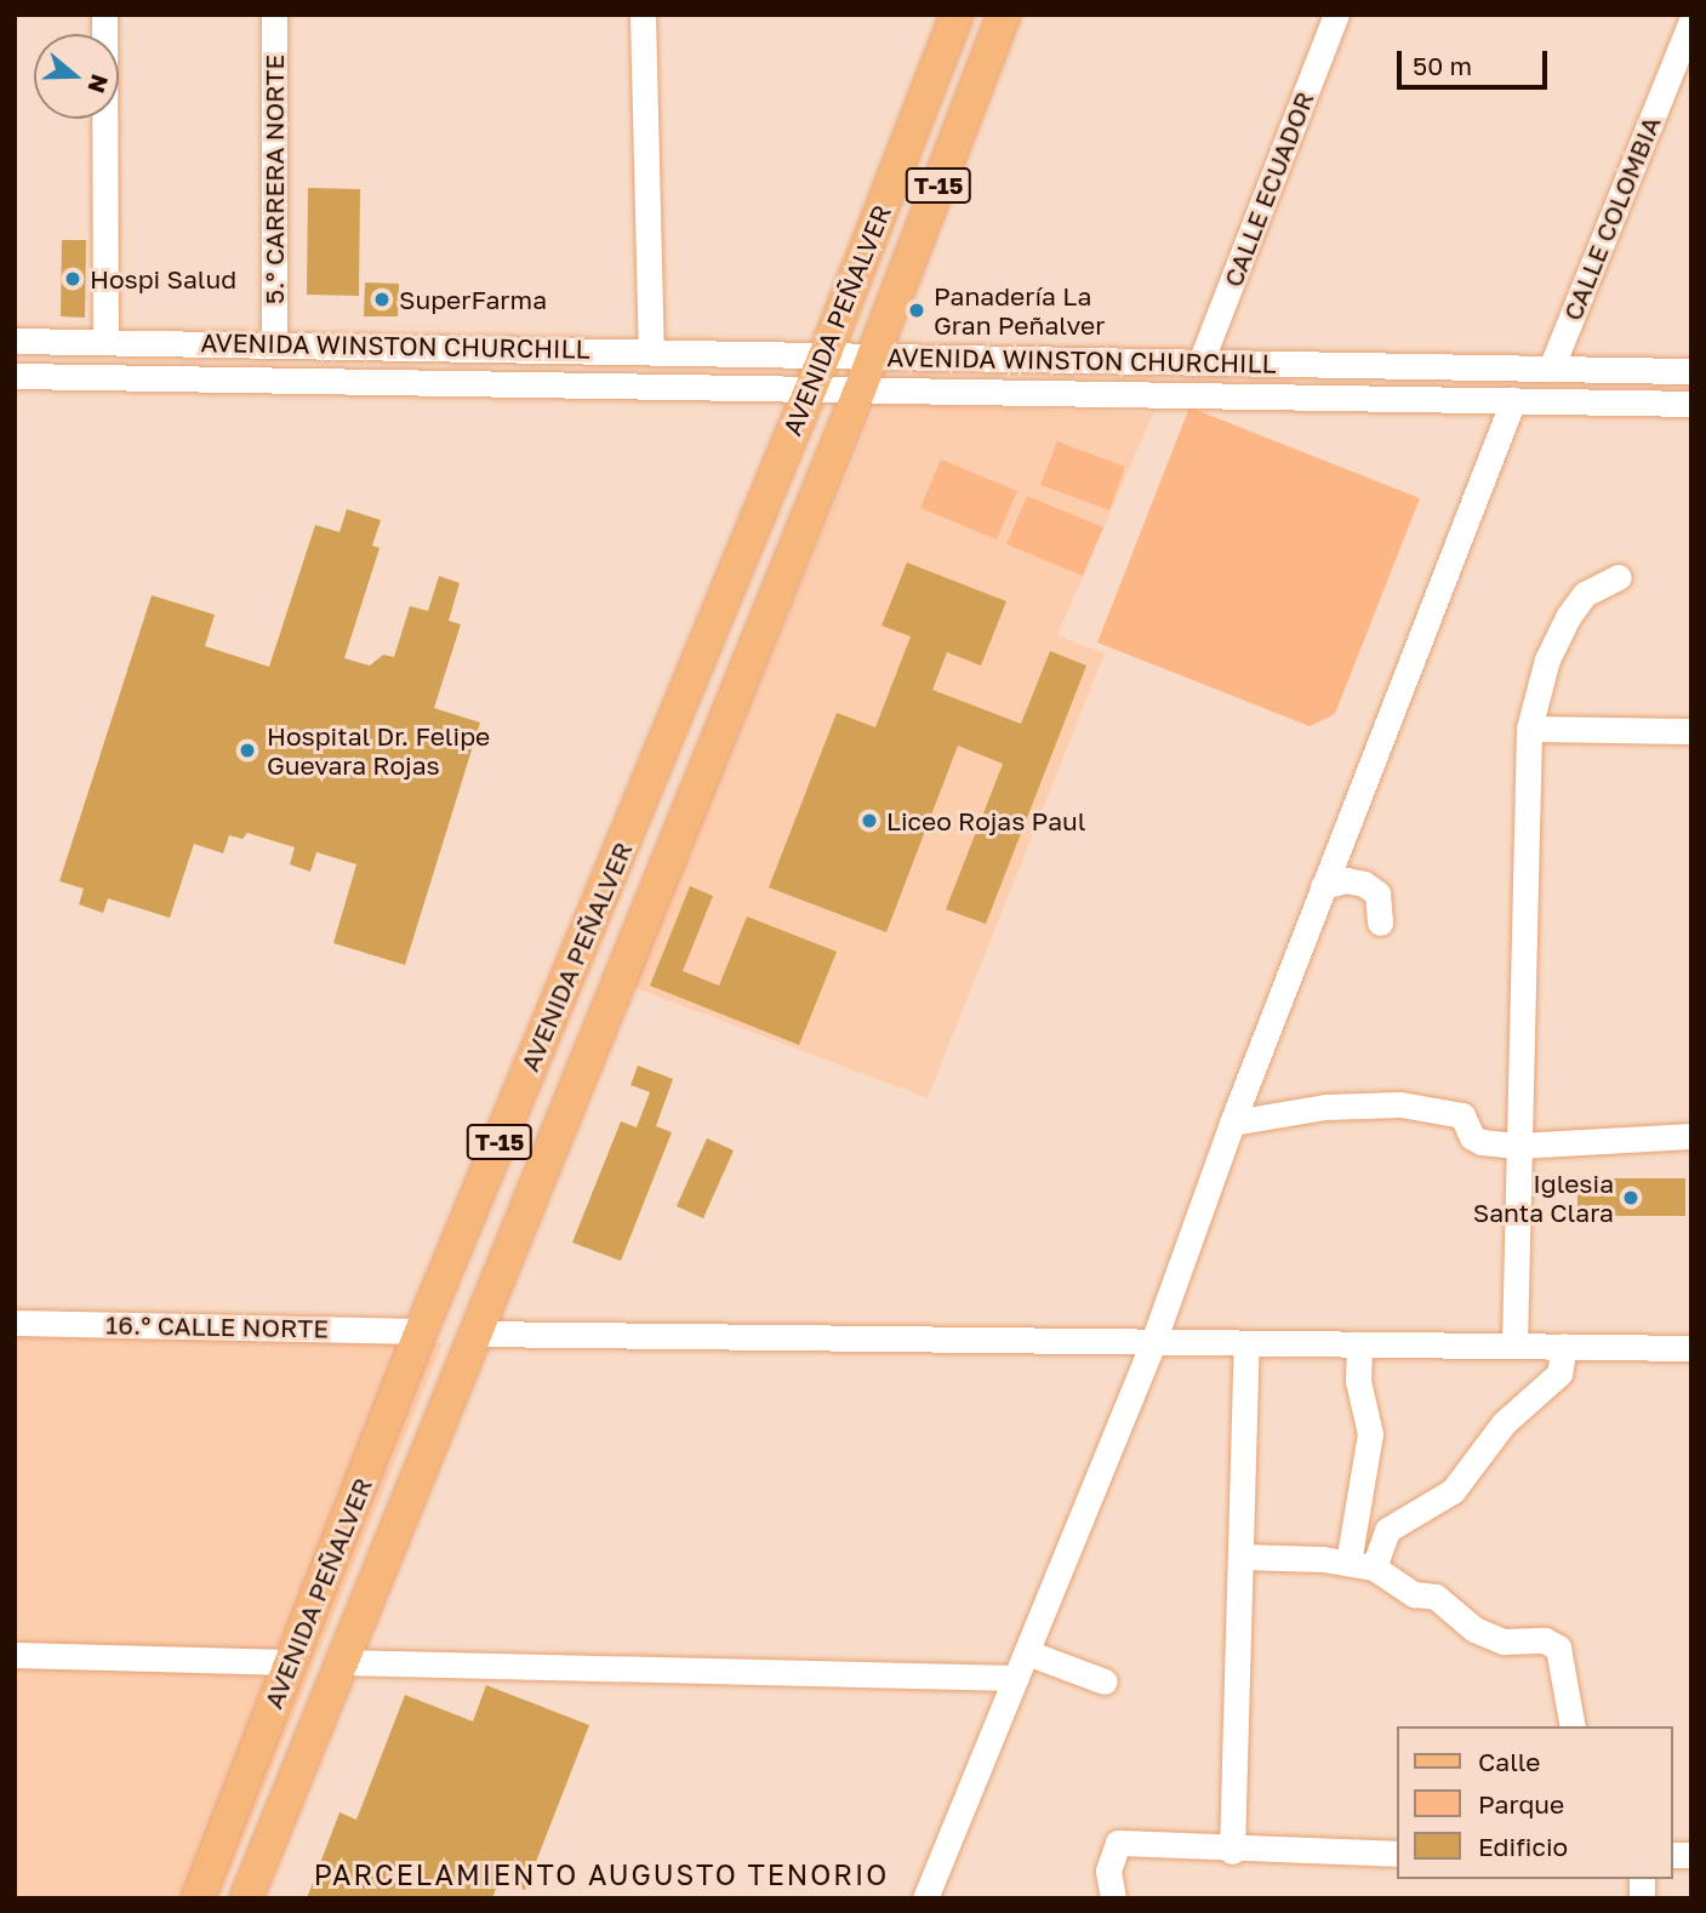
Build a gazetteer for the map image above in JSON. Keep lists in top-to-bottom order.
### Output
{
  "streets": {
    "main road": ["T-15", "AVENIDA PEÑALVER"],
    "street": [
      "5.° CARRERA NORTE",
      "CALLE ECUADOR",
      "CALLE COLOMBIA",
      "AVENIDA WINSTON CHURCHILL",
      "16.° CALLE NORTE"
    ]
  },
  "crossings": [
    ["5.° CARRERA NORTE", "AVENIDA WINSTON CHURCHILL"],
    ["CALLE ECUADOR", "AVENIDA WINSTON CHURCHILL"],
    ["CALLE COLOMBIA", "AVENIDA WINSTON CHURCHILL"],
    ["AVENIDA PEÑALVER", "AVENIDA WINSTON CHURCHILL"],
    ["AVENIDA PEÑALVER", "16.° CALLE NORTE"]
  ],
  "districts": ["PARCELAMIENTO AUGUSTO TENORIO"],
  "places": [
    "Hospi Salud",
    "SuperFarma",
    "Panadería La Gran Peñalver",
    "Hospital Dr. Felipe Guevara Rojas",
    "Liceo Rojas Paul",
    "Iglesia Santa Clara"
  ],
  "legend": ["Calle", "Parque", "Edificio"],
  "scale_bar": "50 m",
  "north": "right"
}
